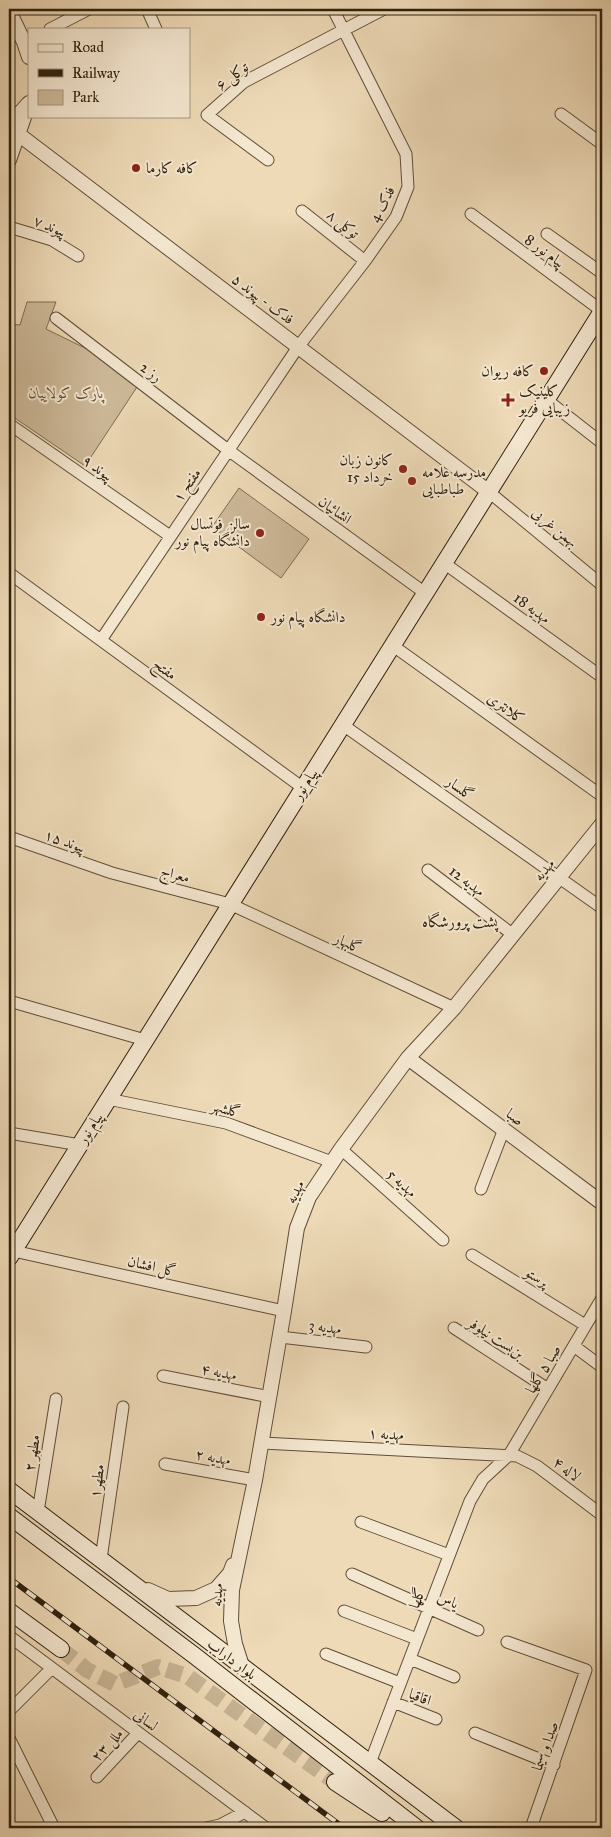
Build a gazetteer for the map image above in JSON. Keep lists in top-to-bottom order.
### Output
{
  "streets": {
    "main road": ["پیام نور", "بلوار داراب"],
    "street": [
      "توکلی ۶",
      "فدک 4",
      "توکلی ۸",
      "پیوند ۷",
      "پیام نور 8",
      "فدک - پیوند ۵",
      "رز 2",
      "پیوند ۹",
      "مفتح ۱",
      "انشائیان",
      "بهمن غربی",
      "مهدیه 18",
      "مفتح",
      "کلانتری",
      "گلسار",
      "پیوند ۱۵",
      "مهدیه",
      "معراج",
      "مهدیه 12",
      "گلبهار",
      "گلشهر",
      "صبا",
      "مهدیه 5",
      "گل افشان",
      "پرستو",
      "مهدیه 3",
      "بن‌بست نیلوفر",
      "صبا ۵ گلها",
      "مهدیه ۴",
      "مهدیه ۱",
      "مطهر ۲",
      "مهدیه ۲",
      "لاله ۴",
      "مطهر۱",
      "گلها",
      "یاس",
      "اقاقیا",
      "لسانی",
      "ملل ۲۳",
      "صدا و سیما"
    ]
  },
  "crossings": [
    ["توکلی ۶", "فدک 4"],
    ["فدک 4", "توکلی ۸"],
    ["فدک 4", "فدک - پیوند ۵"],
    ["فدک 4", "مفتح ۱"],
    ["پیام نور 8", "پیام نور"],
    ["فدک - پیوند ۵", "مفتح ۱"],
    ["فدک - پیوند ۵", "بهمن غربی"],
    ["فدک - پیوند ۵", "پیام نور"],
    ["رز 2", "مفتح ۱"],
    ["رز 2", "انشائیان"],
    ["پیوند ۹", "مفتح ۱"],
    ["مفتح ۱", "انشائیان"],
    ["مفتح ۱", "مفتح"],
    ["انشائیان", "پیام نور"],
    ["بهمن غربی", "پیام نور"],
    ["مهدیه 18", "پیام نور"],
    ["مفتح", "پیام نور"],
    ["کلانتری", "پیام نور"],
    ["پیام نور", "گلسار"],
    ["پیام نور", "معراج"],
    ["پیام نور", "گلبهار"],
    ["پیام نور", "گلشهر"],
    ["پیام نور", "گل افشان"],
    ["گلسار", "مهدیه"],
    ["پیوند ۱۵", "معراج"],
    ["مهدیه", "مهدیه 12"],
    ["مهدیه", "گلبهار"],
    ["مهدیه", "گلشهر"],
    ["مهدیه", "صبا"],
    ["مهدیه", "مهدیه 5"],
    ["مهدیه", "گل افشان"],
    ["مهدیه", "مهدیه 3"],
    ["مهدیه", "مهدیه ۴"],
    ["مهدیه", "مهدیه ۱"],
    ["مهدیه", "مهدیه ۲"],
    ["مهدیه", "بلوار داراب"],
    ["معراج", "گلبهار"],
    ["پرستو", "صبا ۵ گلها"],
    ["بن‌بست نیلوفر", "صبا ۵ گلها"],
    ["صبا ۵ گلها", "مهدیه ۱"],
    ["صبا ۵ گلها", "لاله ۴"],
    ["صبا ۵ گلها", "گلها"],
    ["مهدیه ۱", "لاله ۴"],
    ["مهدیه ۱", "گلها"],
    ["مطهر ۲", "بلوار داراب"],
    ["لاله ۴", "گلها"],
    ["مطهر۱", "بلوار داراب"],
    ["گلها", "یاس"],
    ["گلها", "بلوار داراب"],
    ["گلها", "اقاقیا"],
    ["لسانی", "ملل ۲۳"]
  ],
  "districts": ["پشت پرورشگاه"],
  "parks": ["پارک کولاییان"],
  "places": {
    "other": [
      "کافه کارما",
      "کافه ریوان",
      "کانون زبان 15 خرداد",
      "مدرسه علامه طباطبایی",
      "سالن فوتسال دانشگاه پیام نور",
      "دانشگاه پیام نور"
    ],
    "health": ["کلینیک زیبایی فریو"]
  },
  "legend": ["Road", "Railway", "Park"]
}
